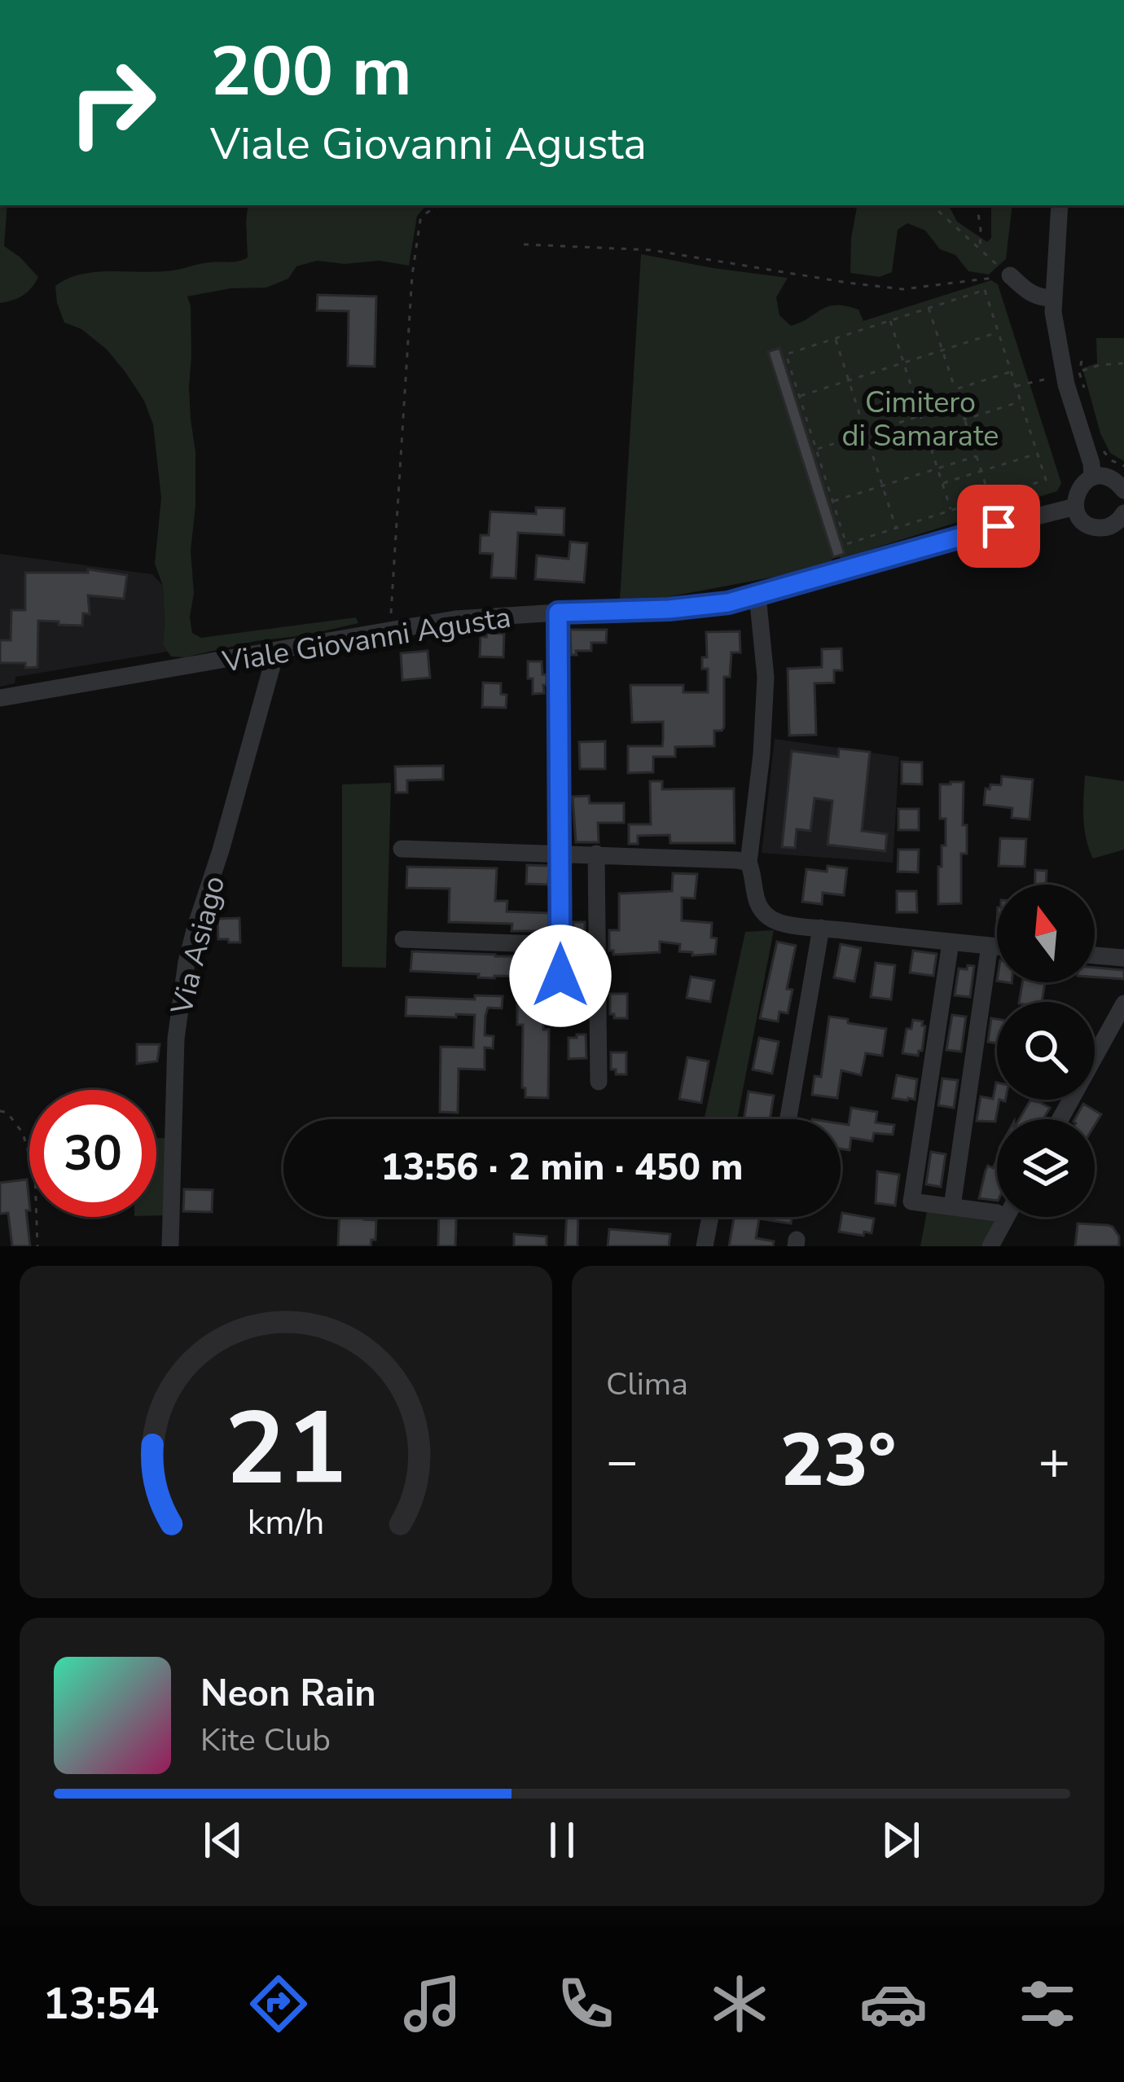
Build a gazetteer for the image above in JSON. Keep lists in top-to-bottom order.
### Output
{
  "streets": {
    "street": ["Viale Giovanni Agusta", "Via Asiago"]
  },
  "crossings": [
    ["Viale Giovanni Agusta", "Via Asiago"]
  ],
  "parks": ["Cimitero di Samarate"],
  "north": "top",
  "page": {
    "turn": ["200 m", "Viale Giovanni Agusta"],
    "limit": "30",
    "trip": "13:56 · 2 min · 450 m",
    "tile": "Clima",
    "heat": ["−", "23°", "+"],
    "song": ["Neon Rain", "Kite Club"],
    "tabs": "13:54",
    "gauge": ["21", "km/h"]
  }
}
